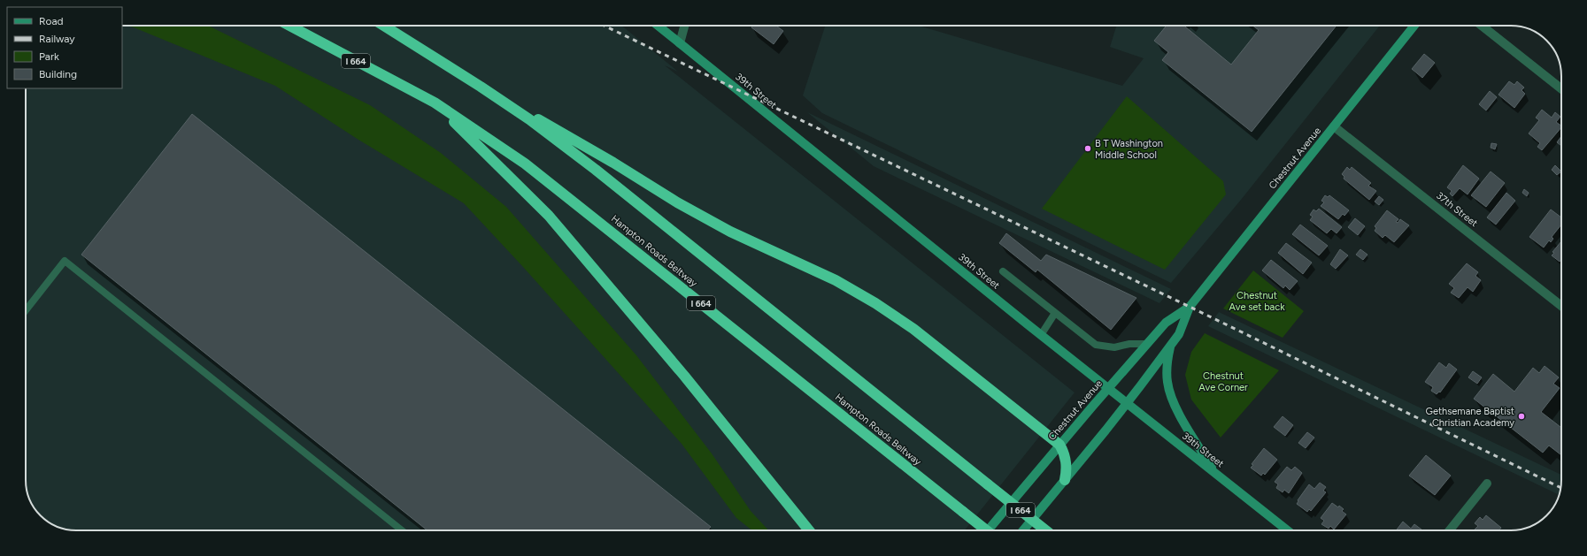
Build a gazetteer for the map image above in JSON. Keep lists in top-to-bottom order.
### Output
{
  "streets": {
    "highway": ["I 664", "Hampton Roads Beltway"],
    "main road": ["39th Street", "Chestnut Avenue"],
    "street": ["37th Street"]
  },
  "crossings": [
    ["39th Street", "Chestnut Avenue"],
    ["Chestnut Avenue", "37th Street"]
  ],
  "parks": ["Chestnut Ave set back", "Chestnut Ave Corner"],
  "places": ["B T Washington Middle School", "Gethsemane Baptist Christian Academy"],
  "legend": [
    "Road",
    "Railway",
    "Park",
    "Building"
  ]
}
